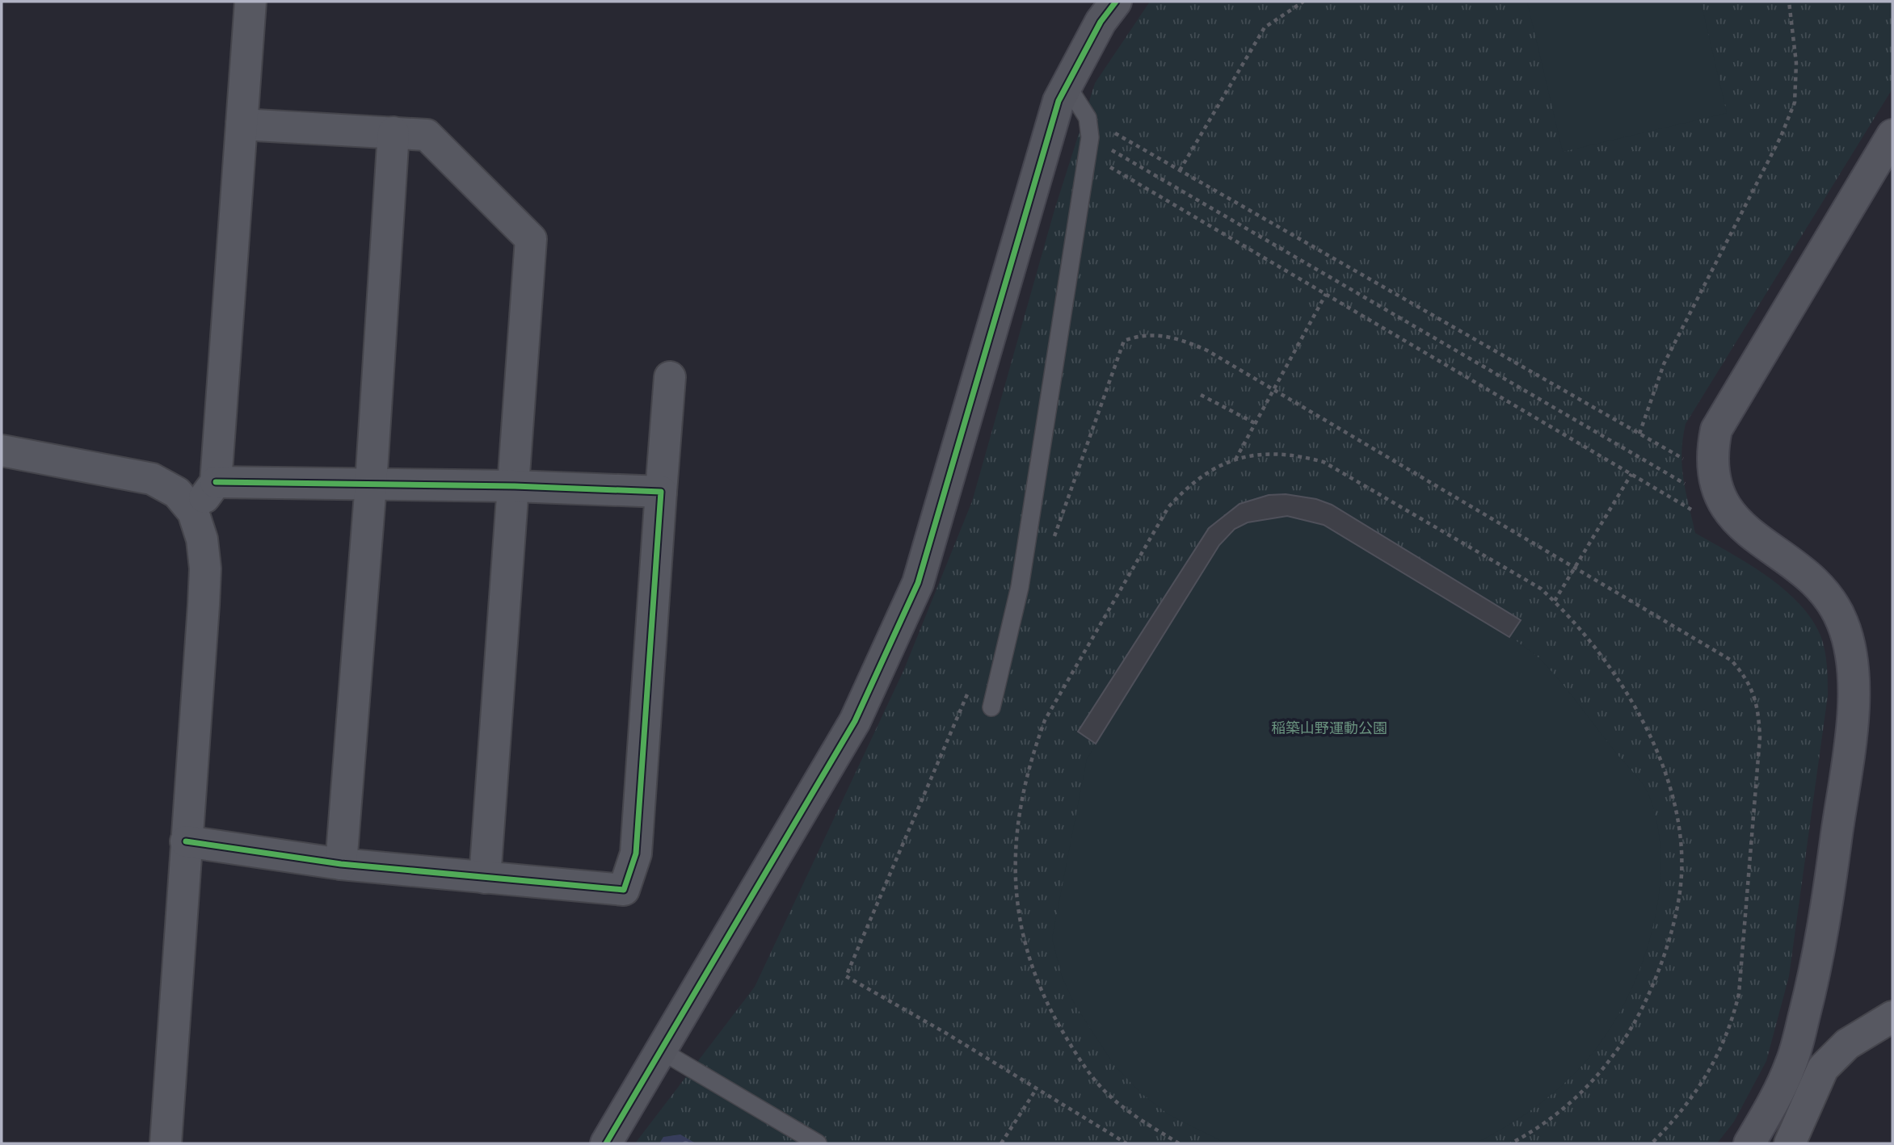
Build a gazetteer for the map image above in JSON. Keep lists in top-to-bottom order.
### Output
{
  "parks": ["稲築山野運動公園"]
}
